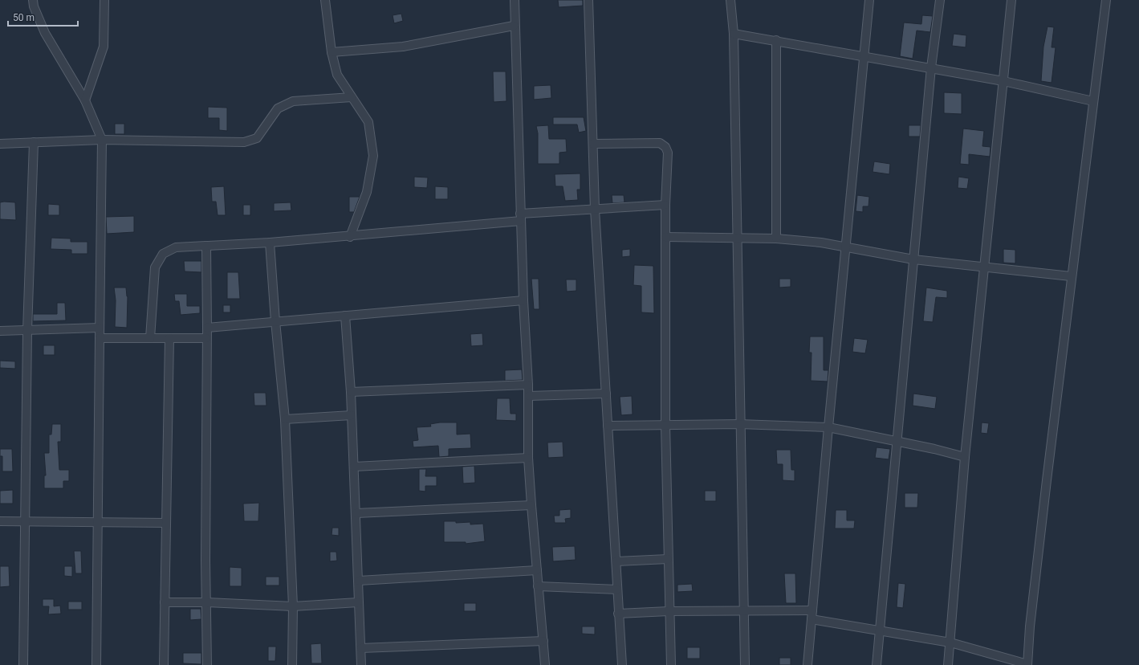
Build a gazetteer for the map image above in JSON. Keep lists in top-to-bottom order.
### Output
{
  "scale_bar": "50 m"
}
